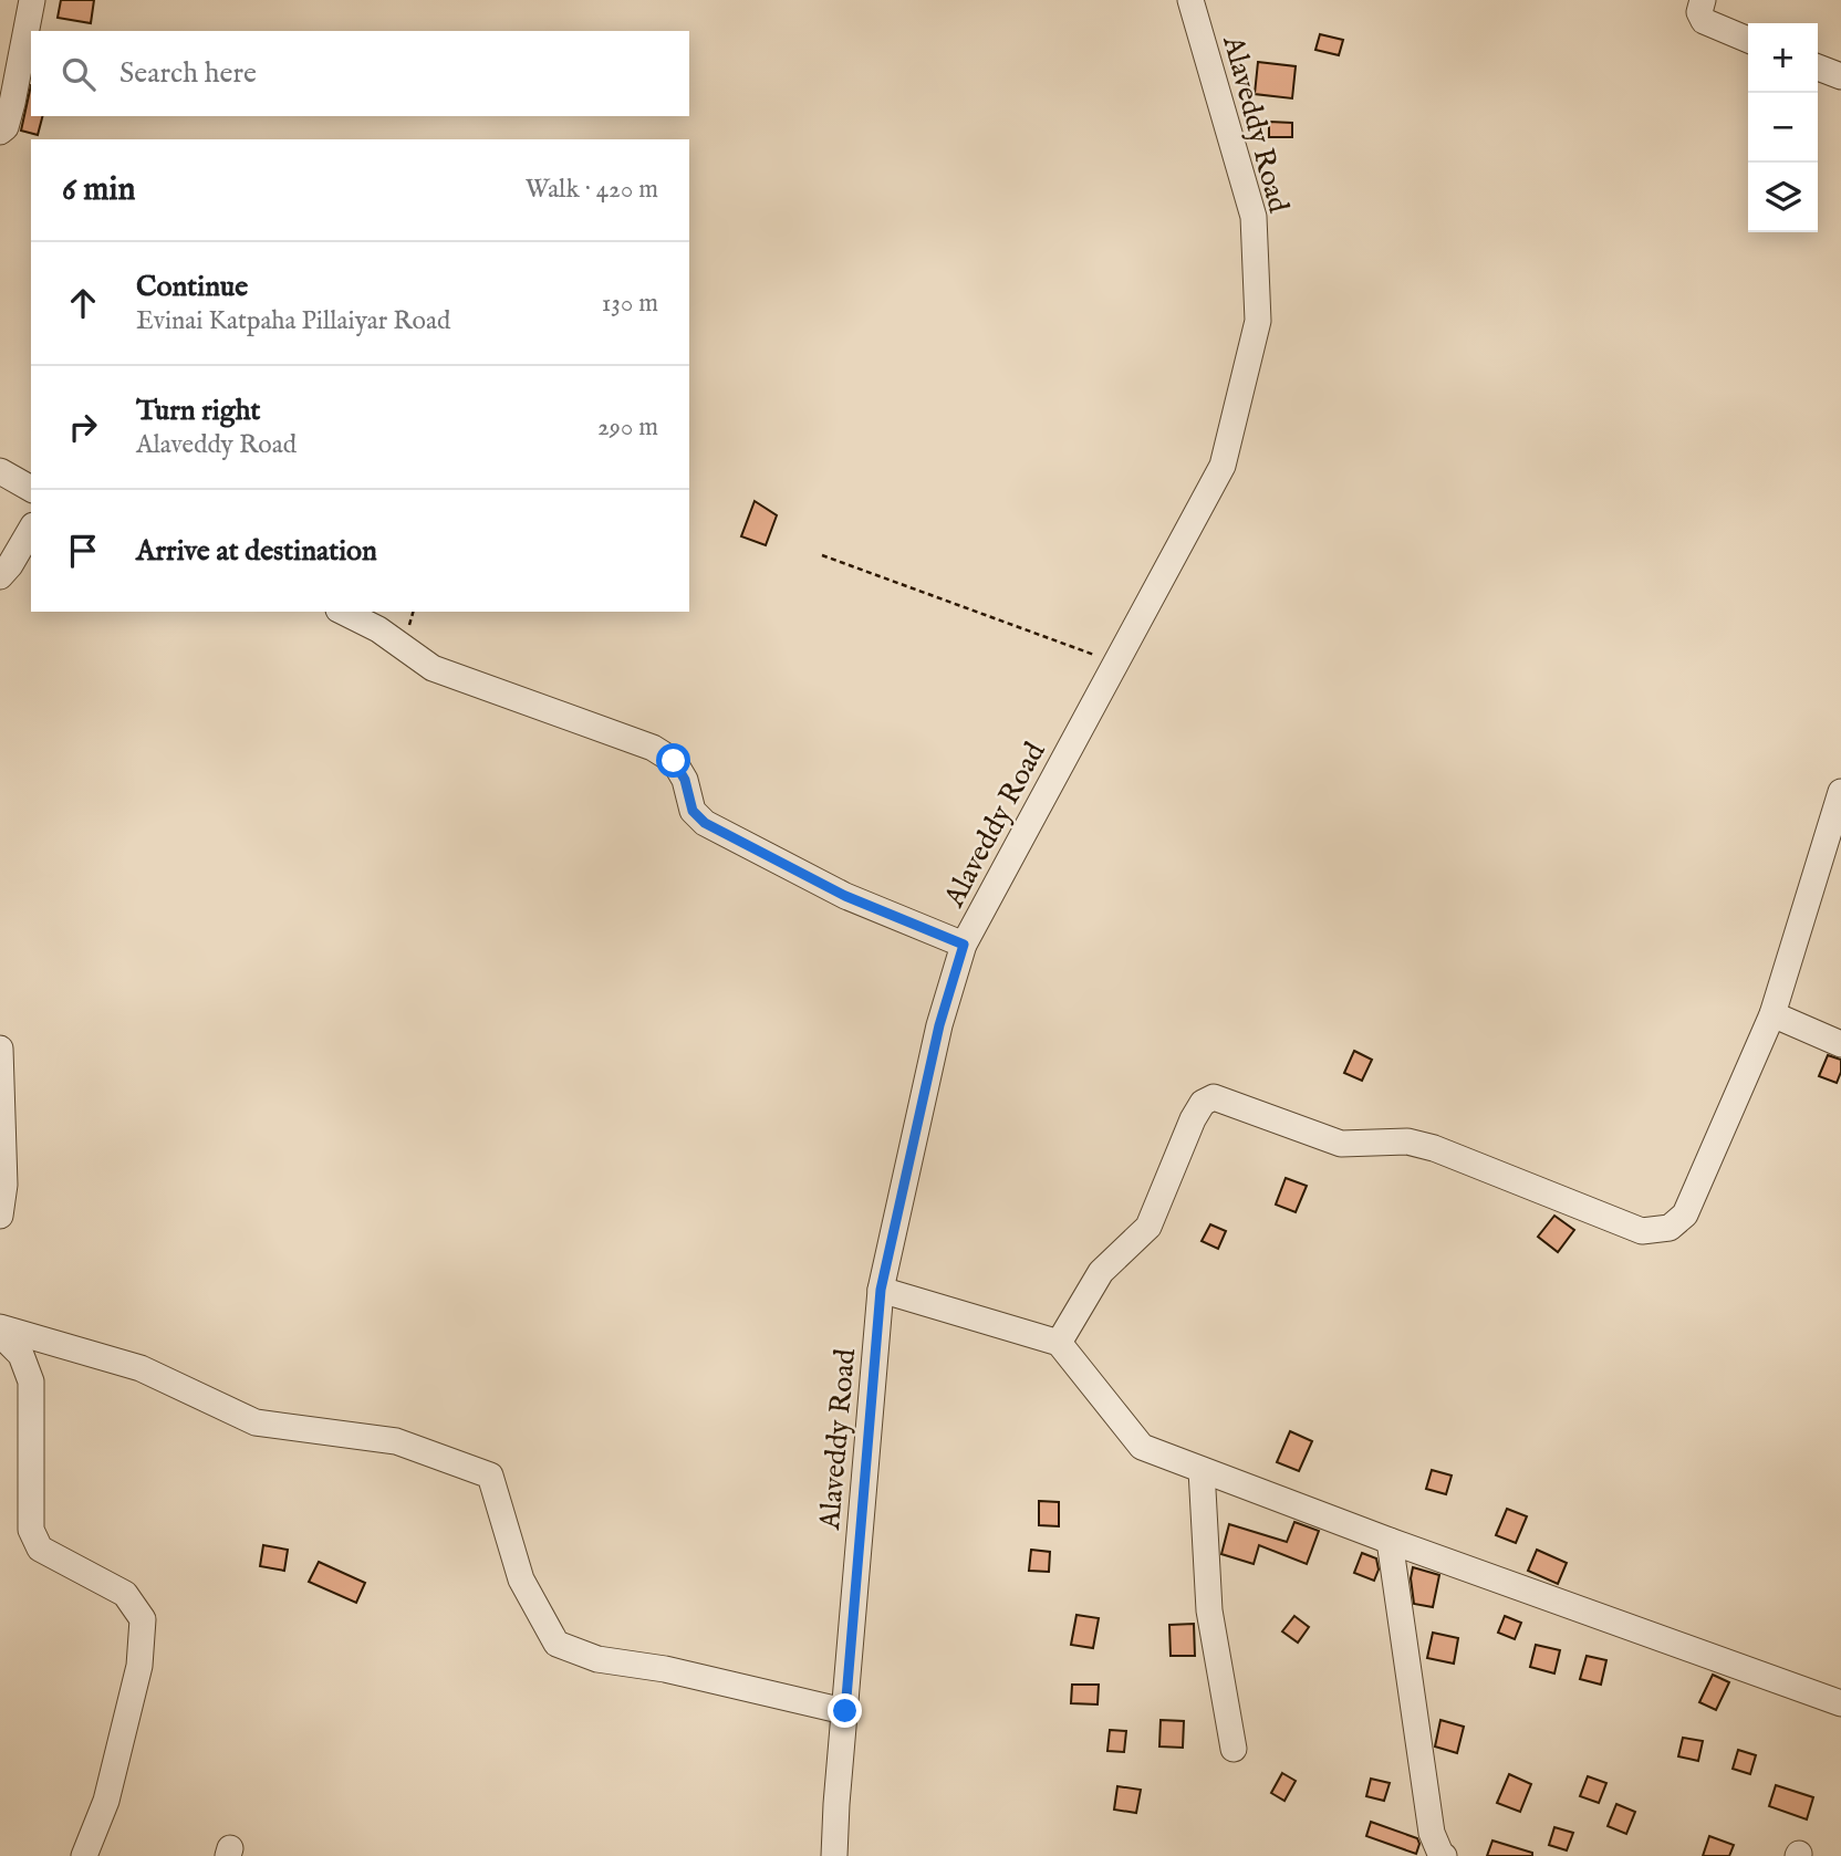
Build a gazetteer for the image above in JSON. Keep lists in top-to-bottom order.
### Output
{
  "streets": {
    "street": ["Alaveddy Road"]
  },
  "page": {
    "map_buttons": ["+", "−"],
    "search": "Search here",
    "heading": ["6 min", "Walk · 420 m"],
    "list": [
      ["Continue", "Evinai Katpaha Pillaiyar Road", "130 m"],
      ["Turn right", "Alaveddy Road", "290 m"],
      "Arrive at destination"
    ]
  }
}
